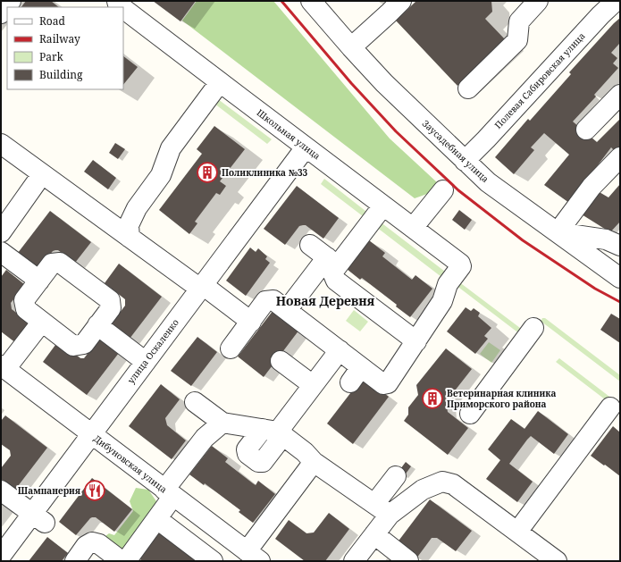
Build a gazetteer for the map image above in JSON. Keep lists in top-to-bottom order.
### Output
{
  "streets": {
    "street": [
      "Полевая Сабировская улица",
      "Школьная улица",
      "Заусадебная улица",
      "улица Оскаленко",
      "Дибуновская улица"
    ]
  },
  "crossings": [
    ["Полевая Сабировская улица", "Заусадебная улица"],
    ["Школьная улица", "улица Оскаленко"],
    ["улица Оскаленко", "Дибуновская улица"]
  ],
  "districts": ["Новая Деревня"],
  "places": {
    "building": ["Поликлиника №33", "Ветеринарная клиника Приморского района"],
    "restaurant": ["Шампанерия"]
  },
  "legend": [
    "Road",
    "Railway",
    "Park",
    "Building"
  ]
}
